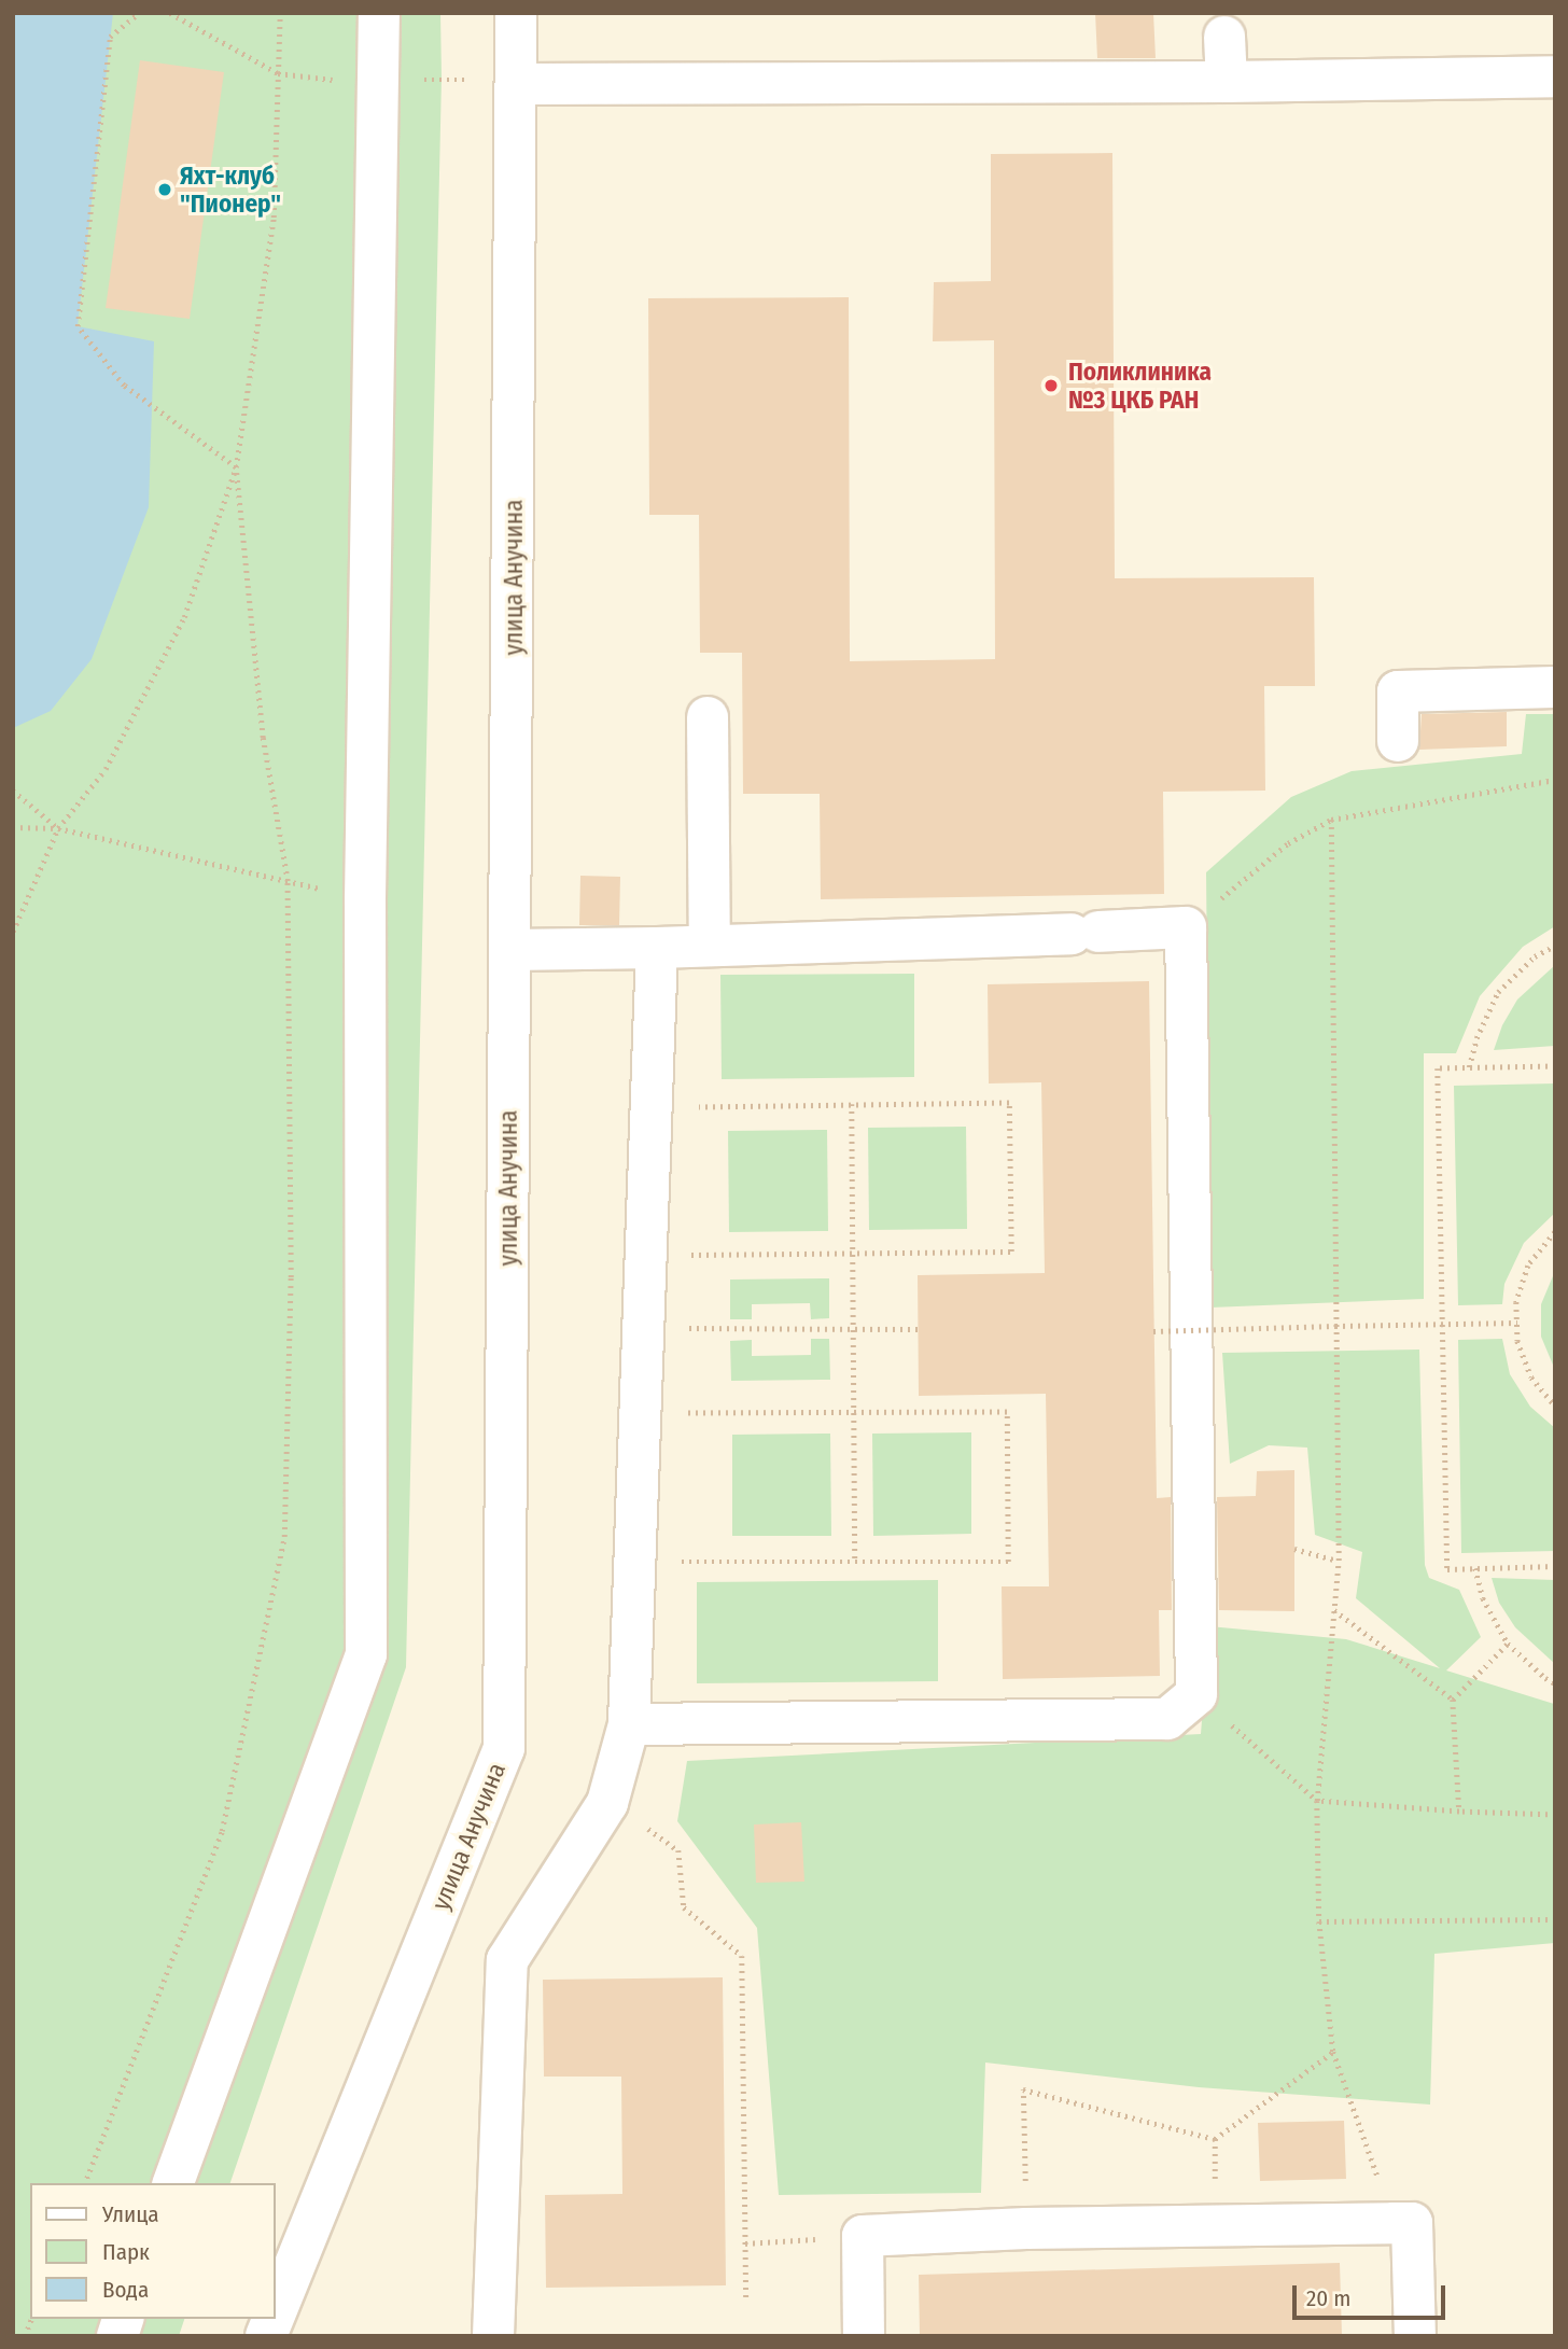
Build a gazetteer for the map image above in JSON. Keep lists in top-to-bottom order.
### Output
{
  "streets": {
    "street": ["улица Анучина"]
  },
  "places": ["Яхт-клуб \"Пионер\"", "Поликлиника №3 ЦКБ РАН"],
  "legend": ["Улица", "Парк", "Вода"],
  "scale_bar": "20 m"
}
